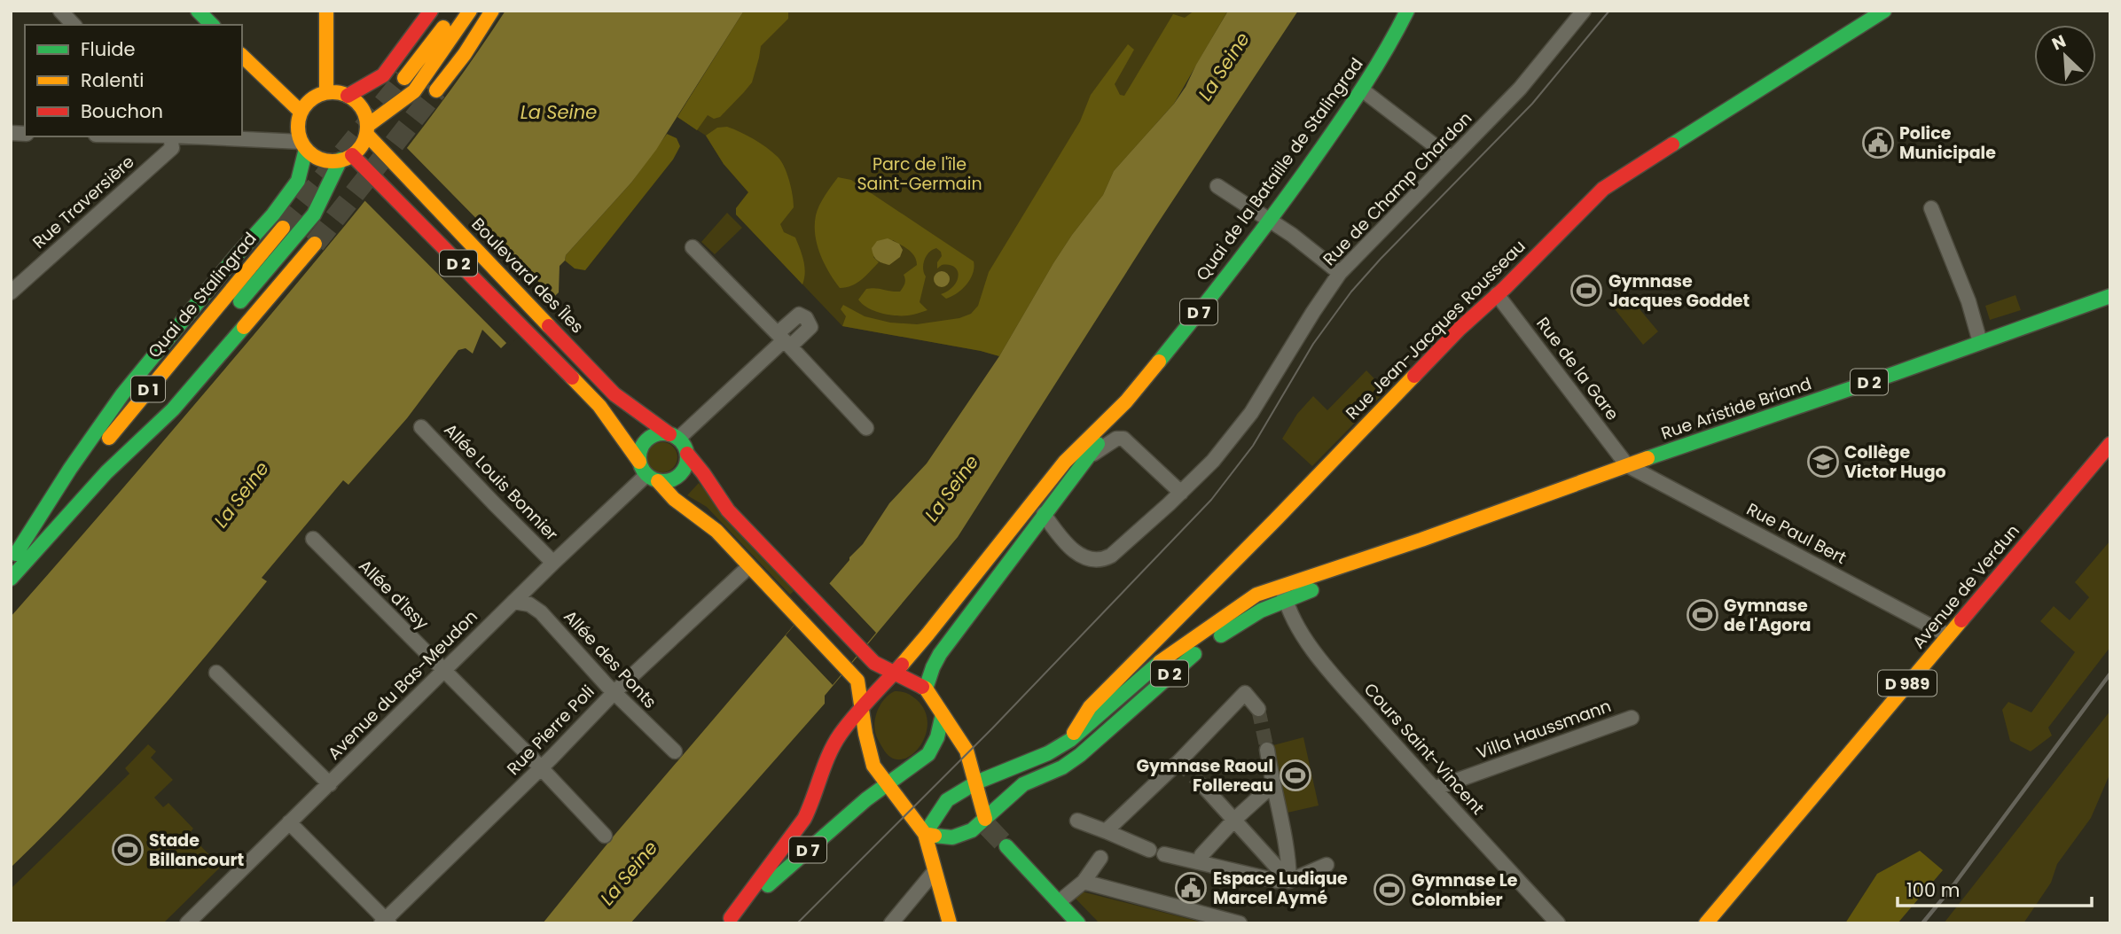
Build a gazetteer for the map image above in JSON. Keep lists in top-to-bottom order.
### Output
{
  "streets": {
    "main road": [
      "Quai de la Bataille de Stalingrad",
      "D 2",
      "Boulevard des Îles",
      "Quai de Stalingrad",
      "D 7",
      "Rue Jean-Jacques Rousseau",
      "D 1",
      "Rue Aristide Briand",
      "Avenue de Verdun",
      "D 989"
    ],
    "street": [
      "Rue de Champ Chardon",
      "Rue Traversière",
      "Rue de la Gare",
      "Allée Louis Bonnier",
      "Rue Paul Bert",
      "Allée d'Issy",
      "Allée des Ponts",
      "Avenue du Bas-Meudon",
      "Villa Haussmann",
      "Rue Pierre Poli",
      "Cours Saint-Vincent"
    ]
  },
  "crossings": [
    ["Quai de la Bataille de Stalingrad", "Rue de Champ Chardon"],
    ["Quai de la Bataille de Stalingrad", "D 7"],
    ["D 2", "Boulevard des Îles"],
    ["D 2", "D 1"],
    ["D 2", "Avenue du Bas-Meudon"],
    ["Boulevard des Îles", "D 1"],
    ["Boulevard des Îles", "Avenue du Bas-Meudon"],
    ["Quai de Stalingrad", "D 1"],
    ["Rue Jean-Jacques Rousseau", "Rue de la Gare"],
    ["Rue Jean-Jacques Rousseau", "Rue Aristide Briand"],
    ["Rue de la Gare", "Rue Aristide Briand"],
    ["Rue de la Gare", "Rue Paul Bert"],
    ["Rue Aristide Briand", "Rue Paul Bert"],
    ["Rue Aristide Briand", "Cours Saint-Vincent"],
    ["Allée Louis Bonnier", "Avenue du Bas-Meudon"],
    ["Rue Paul Bert", "Avenue de Verdun"],
    ["Allée d'Issy", "Avenue du Bas-Meudon"],
    ["Allée d'Issy", "Rue Pierre Poli"],
    ["Allée des Ponts", "Avenue du Bas-Meudon"],
    ["Allée des Ponts", "Rue Pierre Poli"],
    ["Villa Haussmann", "Cours Saint-Vincent"]
  ],
  "water": ["La Seine"],
  "parks": ["Parc de l'île Saint-Germain"],
  "places": {
    "public building": ["Police Municipale", "Espace Ludique Marcel Aymé"],
    "sports": [
      "Gymnase Jacques Goddet",
      "Gymnase de l'Agora",
      "Gymnase Raoul Follereau",
      "Stade Billancourt",
      "Gymnase Le Colombier"
    ],
    "school or university": ["Collège Victor Hugo"]
  },
  "legend": ["Fluide", "Ralenti", "Bouchon"],
  "scale_bar": "100 m",
  "north": "top left"
}
